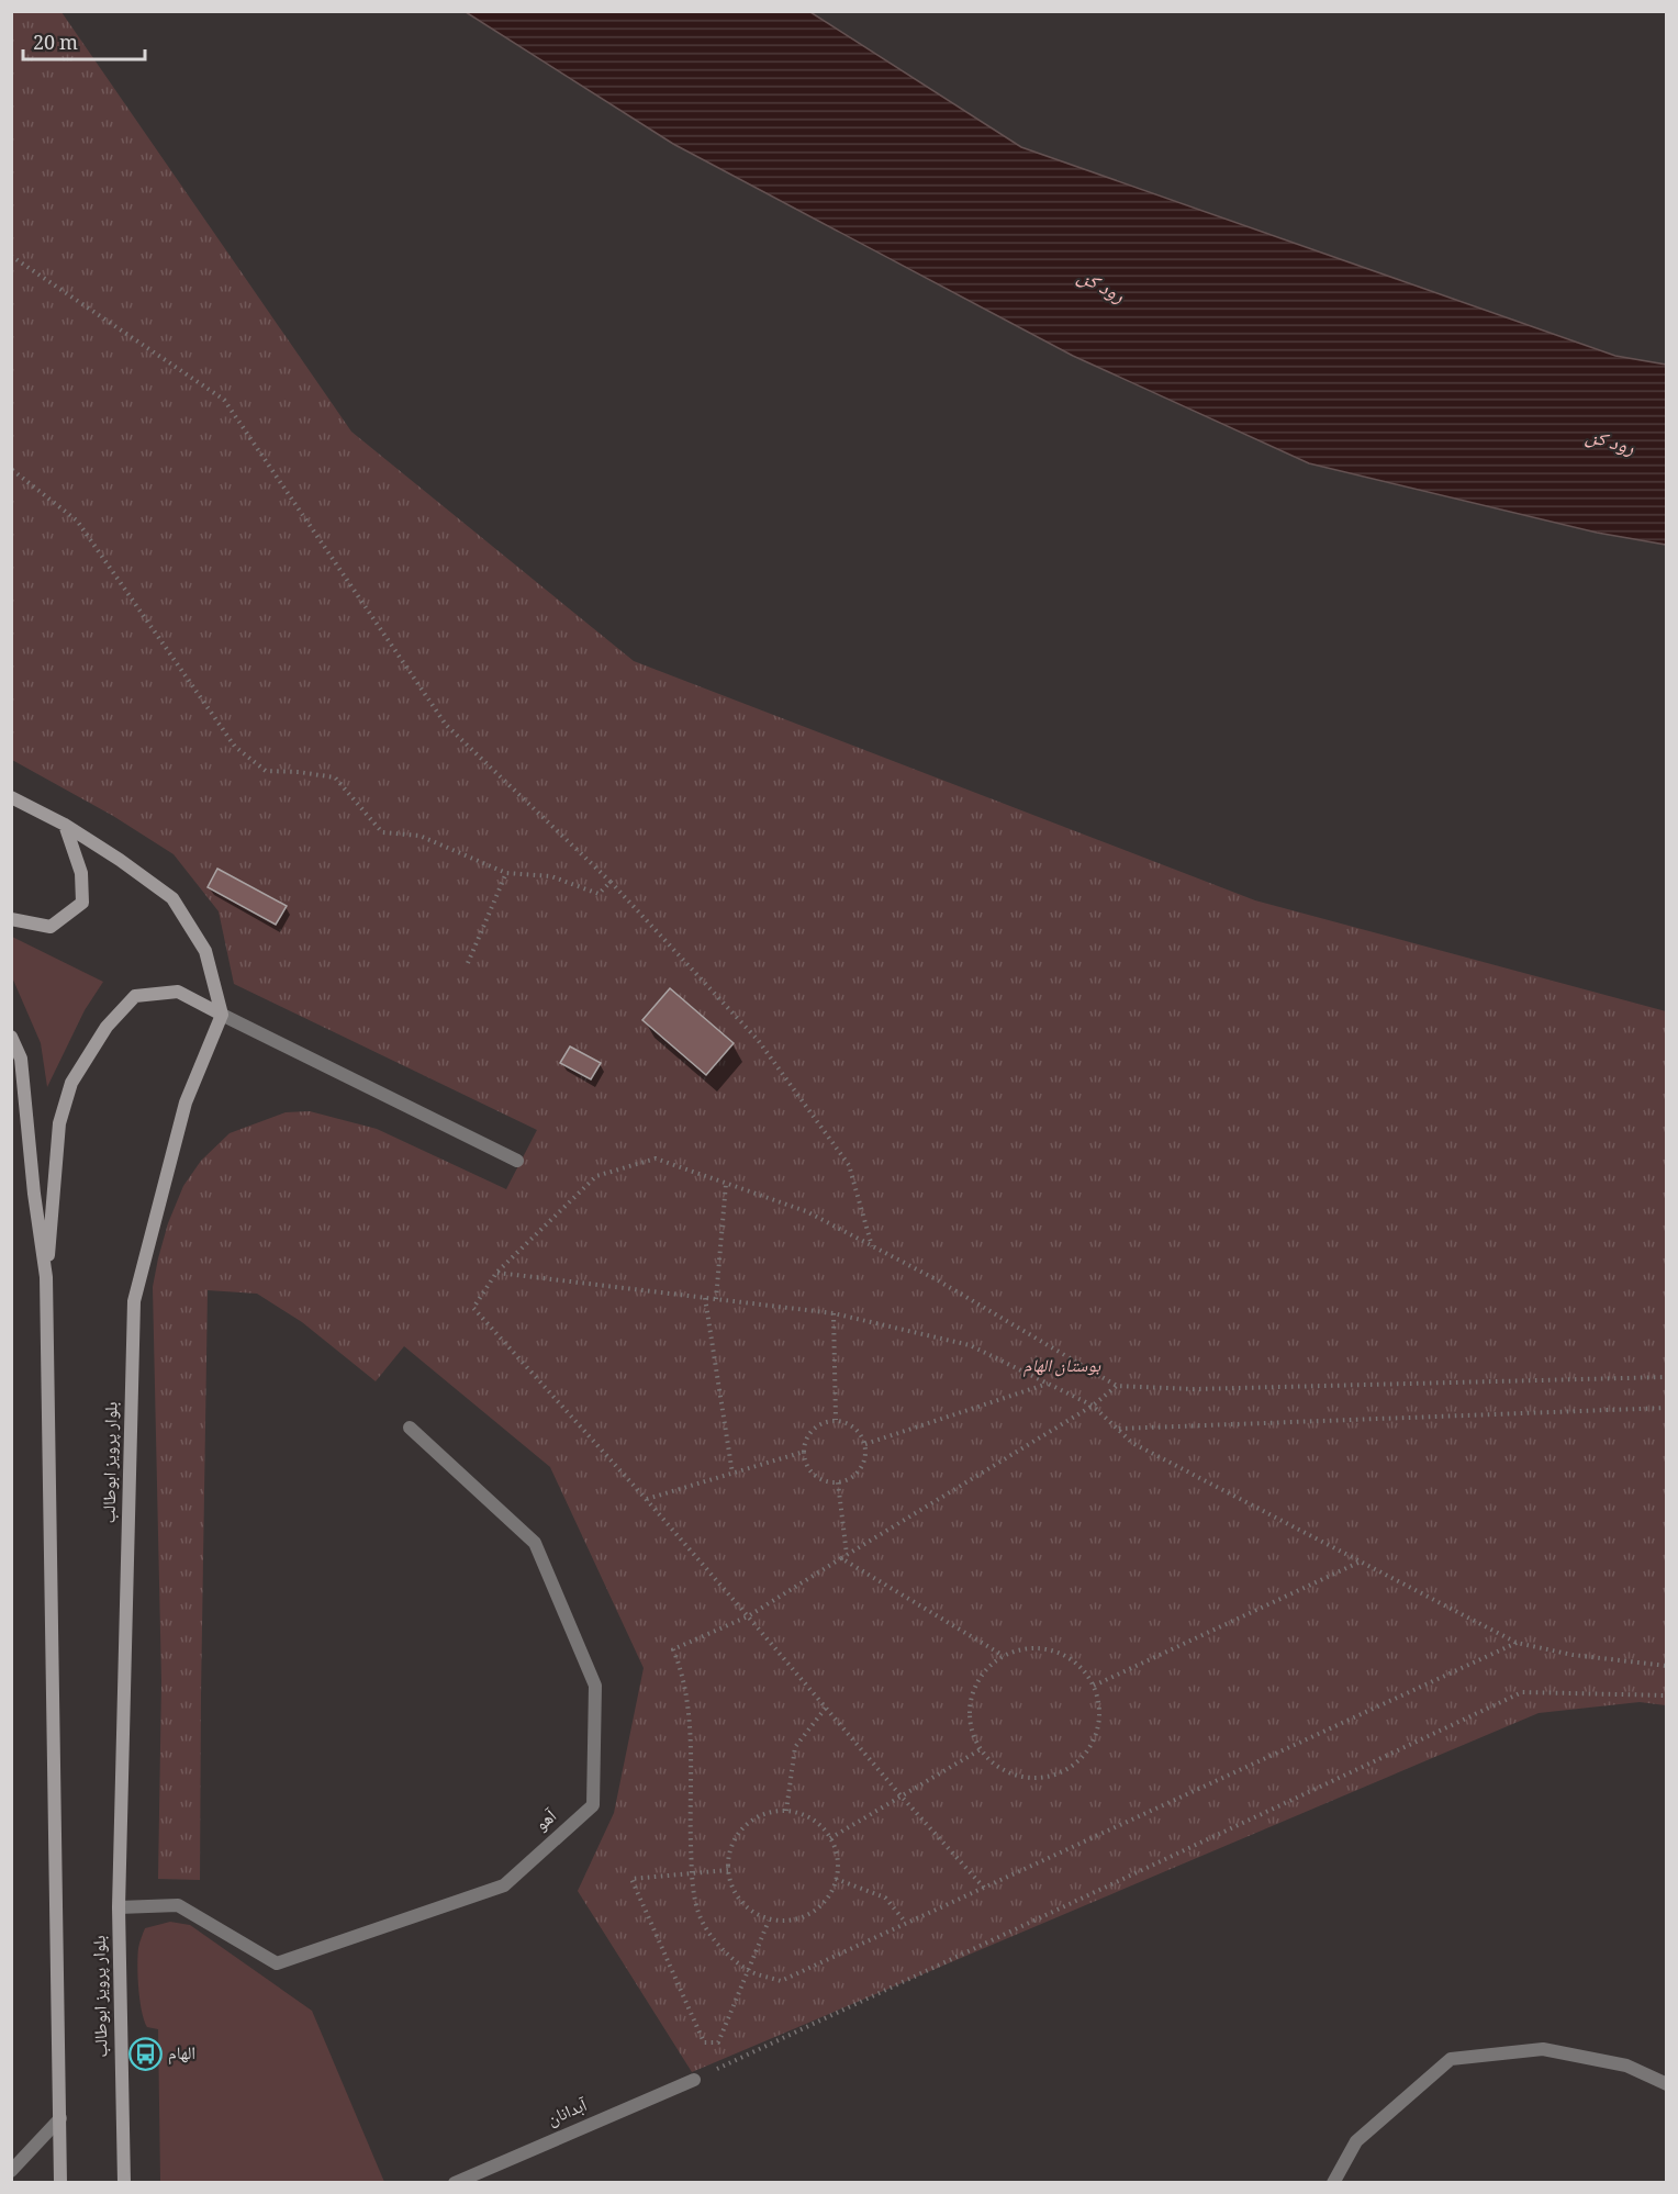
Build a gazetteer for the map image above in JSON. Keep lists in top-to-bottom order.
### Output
{
  "streets": {
    "main road": ["بلوار پرویز ابوطالب"],
    "street": ["آهو", "آبدانان"]
  },
  "crossings": [
    ["بلوار پرویز ابوطالب", "آهو"]
  ],
  "water": ["رود کن"],
  "parks": ["بوستان الهام"],
  "places": {
    "bus stop": ["الهام"]
  },
  "scale_bar": "20 m"
}
